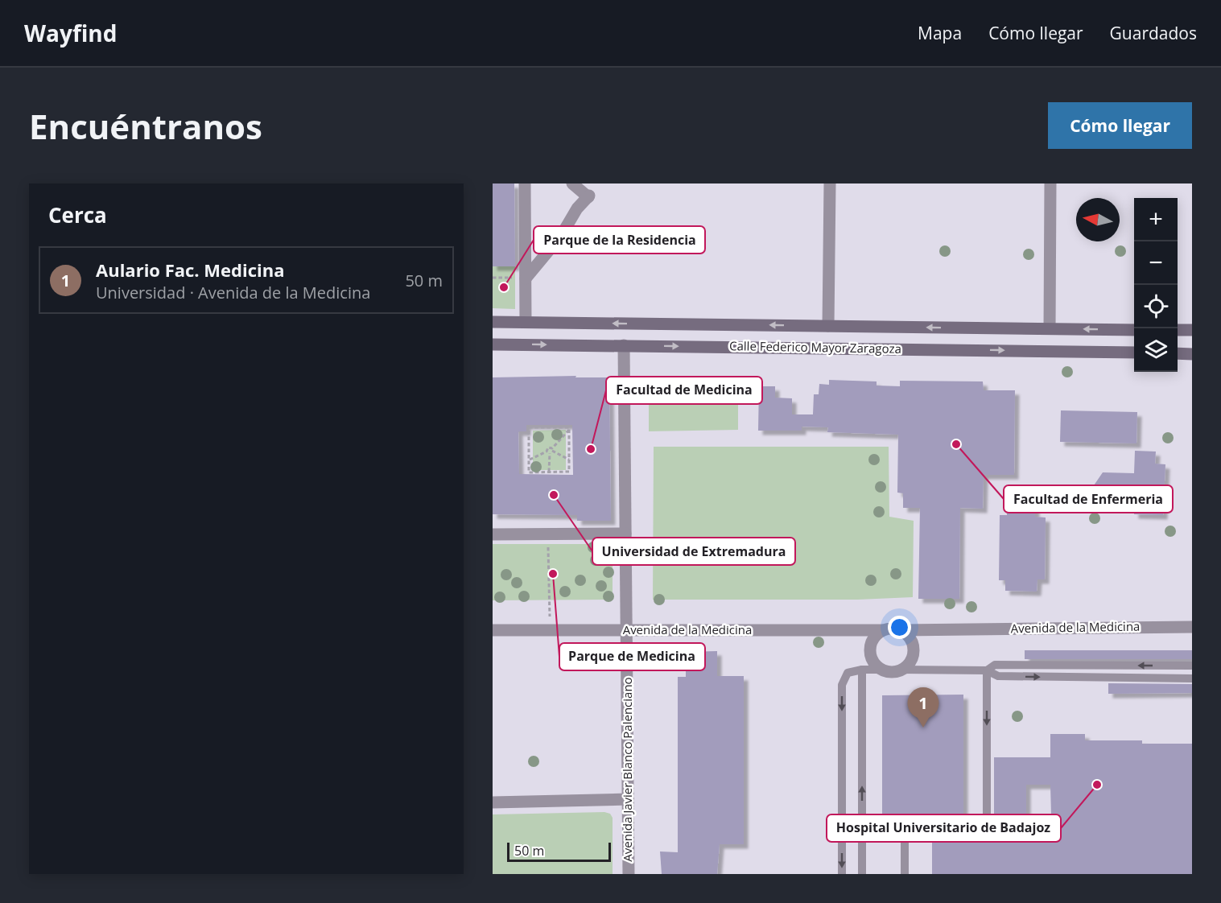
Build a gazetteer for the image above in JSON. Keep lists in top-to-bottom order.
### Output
{
  "streets": {
    "main road": ["Calle Federico Mayor Zaragoza"],
    "street": ["Avenida de la Medicina", "Avenida Javier Blanco Palenciano"]
  },
  "crossings": [
    ["Calle Federico Mayor Zaragoza", "Avenida Javier Blanco Palenciano"],
    ["Avenida de la Medicina", "Avenida Javier Blanco Palenciano"]
  ],
  "places": [
    "Parque de la Residencia",
    "Facultad de Enfermeria",
    "Facultad de Medicina",
    "Universidad de Extremadura",
    "Parque de Medicina",
    "Hospital Universitario de Badajoz"
  ],
  "scale_bar": "50 m",
  "north": "left",
  "page": {
    "header": "Wayfind",
    "nav": ["Mapa", "Cómo llegar", "Guardados"],
    "buttons": "Cómo llegar",
    "title": "Encuéntranos",
    "heading": "Cerca",
    "map_buttons": ["+", "−"],
    "list": [
      {
        "mark": "1",
        "name": "Aulario Fac. Medicina",
        "note": "Universidad · Avenida de la Medicina",
        "value": "50 m"
      }
    ],
    "pins": "1",
    "scale": "50 m"
  }
}
